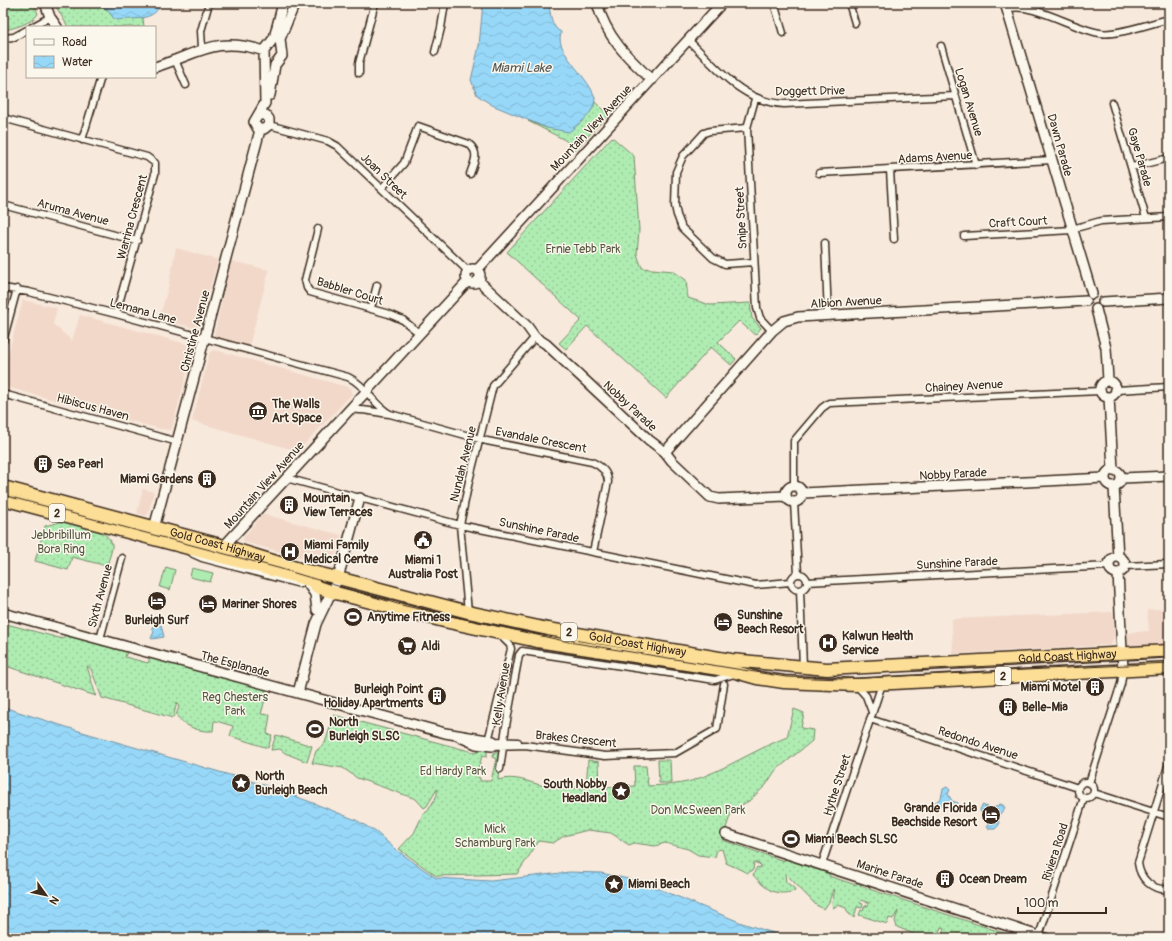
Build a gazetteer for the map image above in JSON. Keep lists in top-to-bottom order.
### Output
{
  "streets": {
    "highway": ["2", "Gold Coast Highway"],
    "street": [
      "Doggett Drive",
      "Logan Avenue",
      "Mountain View Avenue",
      "Dawn Parade",
      "Adams Avenue",
      "Gaye Parade",
      "Joan Street",
      "Aruma Avenue",
      "Warrina Crescent",
      "Snipe Street",
      "Craft Court",
      "Babbler Court",
      "Albion Avenue",
      "Lemana Lane",
      "Christine Avenue",
      "Chainey Avenue",
      "Nobby Parade",
      "Hibiscus Haven",
      "Evandale Crescent",
      "Nundah Avenue",
      "Sunshine Parade",
      "Sixth Avenue",
      "The Esplanade",
      "Kelly Avenue",
      "Brakes Crescent",
      "Redondo Avenue",
      "Hythe Street",
      "Riviera Road",
      "Marine Parade"
    ]
  },
  "crossings": [
    ["Doggett Drive", "Logan Avenue"],
    ["Doggett Drive", "Mountain View Avenue"],
    ["Doggett Drive", "Snipe Street"],
    ["Logan Avenue", "Adams Avenue"],
    ["Mountain View Avenue", "Joan Street"],
    ["Mountain View Avenue", "Babbler Court"],
    ["Mountain View Avenue", "Lemana Lane"],
    ["Mountain View Avenue", "Nobby Parade"],
    ["Mountain View Avenue", "Evandale Crescent"],
    ["Mountain View Avenue", "Sunshine Parade"],
    ["Mountain View Avenue", "Gold Coast Highway"],
    ["Dawn Parade", "Adams Avenue"],
    ["Dawn Parade", "Craft Court"],
    ["Dawn Parade", "Albion Avenue"],
    ["Gaye Parade", "Craft Court"],
    ["Joan Street", "Christine Avenue"],
    ["Joan Street", "Nobby Parade"],
    ["Aruma Avenue", "Warrina Crescent"],
    ["Warrina Crescent", "Lemana Lane"],
    ["Snipe Street", "Albion Avenue"],
    ["Albion Avenue", "Nobby Parade"],
    ["Lemana Lane", "Christine Avenue"],
    ["Lemana Lane", "Evandale Crescent"],
    ["Christine Avenue", "Hibiscus Haven"],
    ["Christine Avenue", "Gold Coast Highway"],
    ["Chainey Avenue", "Nobby Parade"],
    ["Nobby Parade", "Nundah Avenue"],
    ["Evandale Crescent", "Nundah Avenue"],
    ["Evandale Crescent", "Sunshine Parade"],
    ["Nundah Avenue", "Sunshine Parade"],
    ["Nundah Avenue", "Gold Coast Highway"],
    ["Gold Coast Highway", "Kelly Avenue"],
    ["Gold Coast Highway", "Hythe Street"],
    ["Sixth Avenue", "The Esplanade"],
    ["The Esplanade", "Kelly Avenue"],
    ["The Esplanade", "Brakes Crescent"],
    ["Kelly Avenue", "Brakes Crescent"],
    ["Redondo Avenue", "Hythe Street"],
    ["Redondo Avenue", "Riviera Road"],
    ["Hythe Street", "Marine Parade"],
    ["Riviera Road", "Marine Parade"]
  ],
  "water": ["Miami Lake"],
  "parks": [
    "Ernie Tebb Park",
    "Jebbribillum Bora Ring",
    "Reg Chesters Park",
    "Ed Hardy Park",
    "Don McSween Park",
    "Mick Schamburg Park"
  ],
  "places": {
    "museum": ["The Walls Art Space"],
    "building": [
      "Sea Pearl",
      "Miami Gardens",
      "Mountain View Terraces",
      "Miami Motel",
      "Burleigh Point Holiday Apartments",
      "Belle-Mia",
      "Ocean Dream"
    ],
    "public building": ["Miami 1 Australia Post"],
    "hospital": ["Miami Family Medical Centre", "Kalwun Health Service"],
    "hotel": [
      "Burleigh Surf",
      "Mariner Shores",
      "Sunshine Beach Resort",
      "Grande Florida Beachside Resort"
    ],
    "sports": ["Anytime Fitness", "North Burleigh SLSC", "Miami Beach SLSC"],
    "supermarket": ["Aldi"],
    "place": ["North Burleigh Beach", "South Nobby Headland", "Miami Beach"]
  },
  "legend": ["Road", "Water"],
  "scale_bar": "100 m",
  "north": "bottom right"
}
